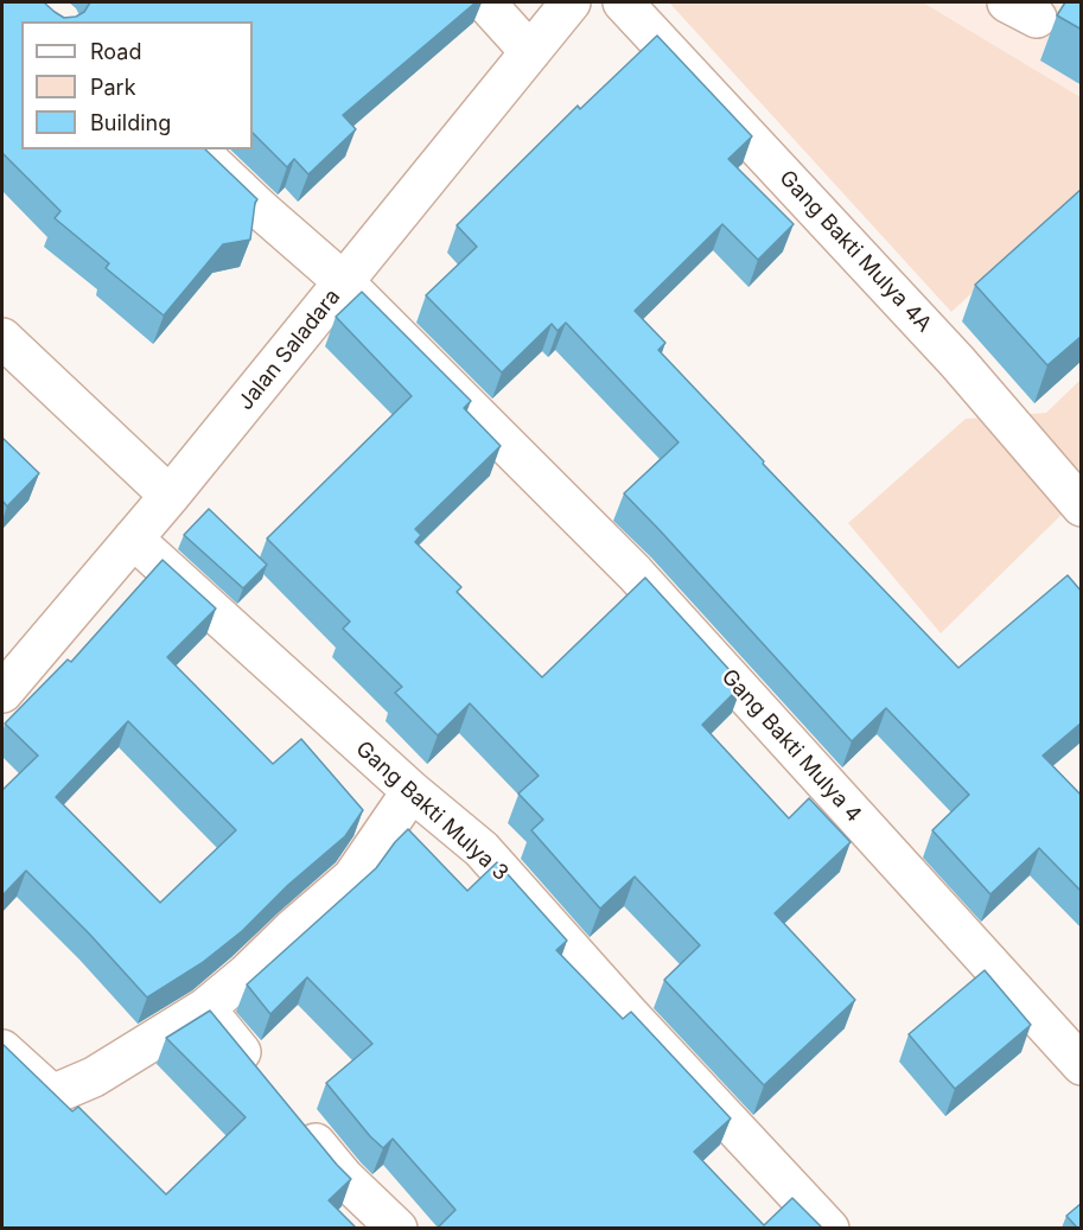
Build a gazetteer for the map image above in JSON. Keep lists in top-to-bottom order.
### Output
{
  "streets": {
    "street": [
      "Gang Bakti Mulya 4A",
      "Jalan Saladara",
      "Gang Bakti Mulya 4",
      "Gang Bakti Mulya 3"
    ]
  },
  "crossings": [
    ["Jalan Saladara", "Gang Bakti Mulya 4"],
    ["Jalan Saladara", "Gang Bakti Mulya 3"]
  ],
  "legend": ["Road", "Park", "Building"]
}
